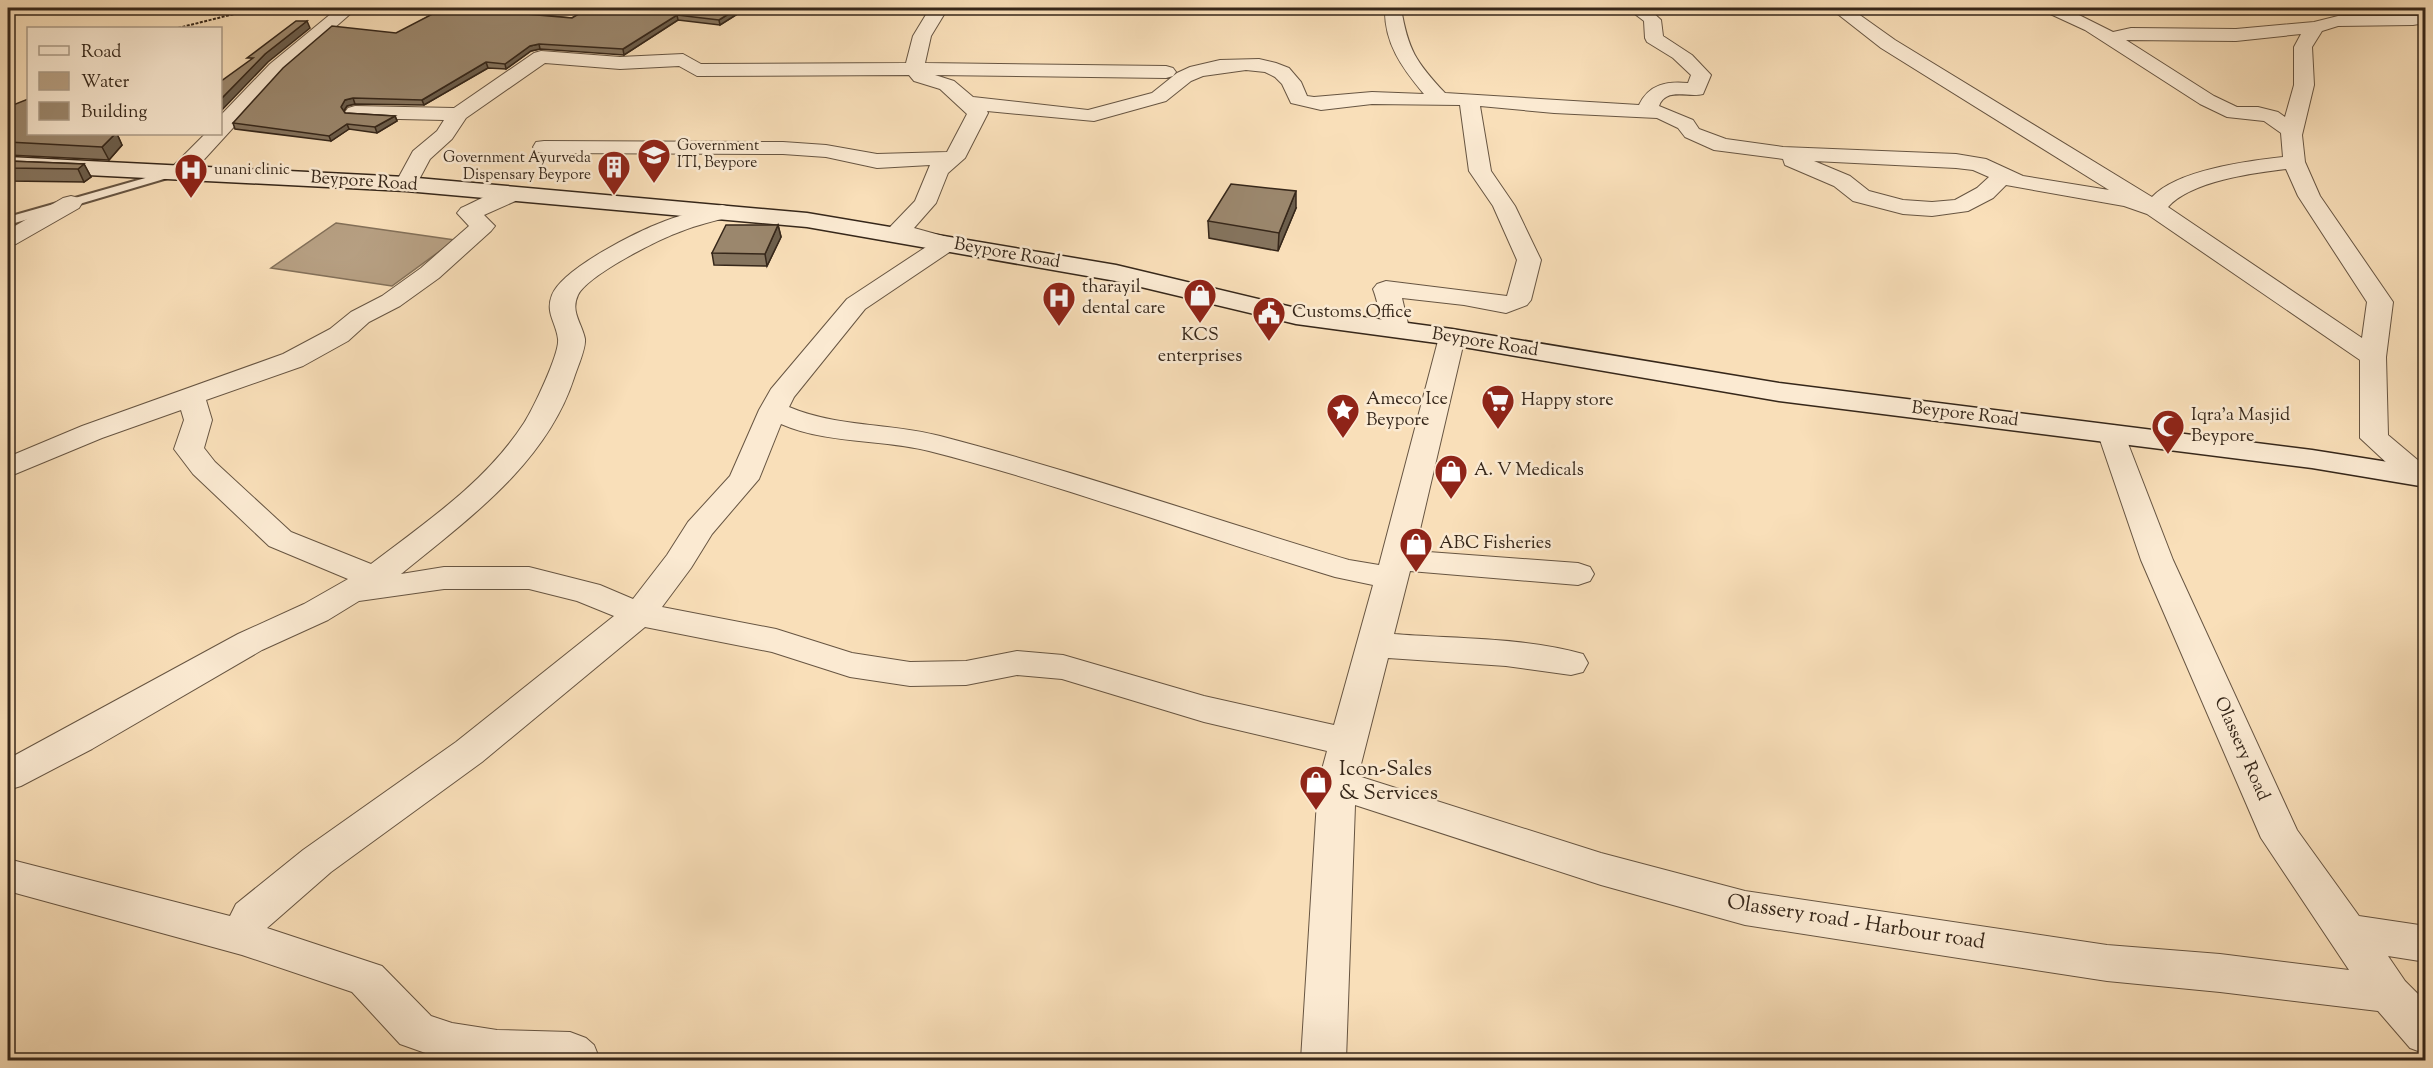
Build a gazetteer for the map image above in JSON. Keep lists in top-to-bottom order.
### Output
{
  "streets": {
    "main road": ["Beypore Road"],
    "street": ["Olassery Road", "Olassery road - Harbour road"]
  },
  "crossings": [
    ["Beypore Road", "Olassery Road"],
    ["Olassery Road", "Olassery road - Harbour road"]
  ],
  "places": {
    "school or university": ["Government ITI, Beypore"],
    "building": ["Government Ayurveda Dispensary Beypore"],
    "hospital": ["unani clinic", "tharayil dental care"],
    "shop": [
      "KCS enterprises",
      "A. V Medicals",
      "ABC Fisheries",
      "Icon-Sales & Services"
    ],
    "public building": ["Customs Office"],
    "supermarket": ["Happy store"],
    "place": ["Ameco Ice Beypore"],
    "mosque": ["Iqra'a Masjid Beypore"]
  },
  "legend": ["Road", "Water", "Building"]
}
